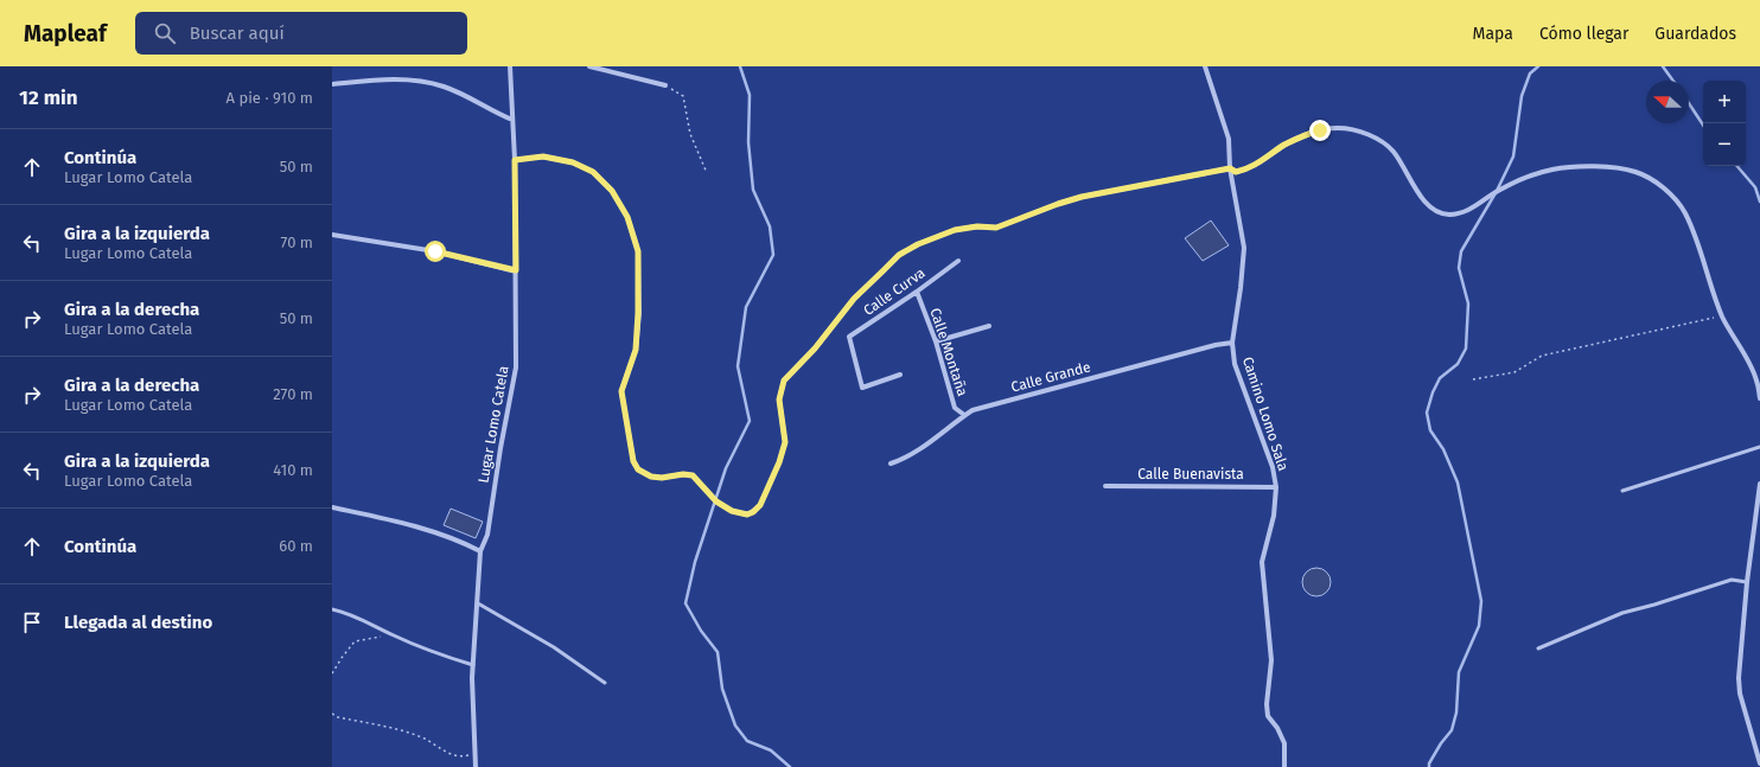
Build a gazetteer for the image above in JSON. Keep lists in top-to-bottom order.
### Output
{
  "streets": {
    "street": [
      "Calle Curva",
      "Calle Montaña",
      "Calle Grande",
      "Camino Lomo Sala",
      "Lugar Lomo Catela",
      "Calle Buenavista"
    ]
  },
  "crossings": [
    ["Calle Curva", "Calle Montaña"],
    ["Calle Montaña", "Calle Grande"],
    ["Calle Grande", "Camino Lomo Sala"],
    ["Camino Lomo Sala", "Calle Buenavista"]
  ],
  "north": "left",
  "page": {
    "header": "Mapleaf",
    "search": "Buscar aquí",
    "nav": ["Mapa", "Cómo llegar", "Guardados"],
    "heading": ["12 min", "A pie · 910 m"],
    "map_buttons": ["+", "−"],
    "list": [
      ["Continúa", "Lugar Lomo Catela", "50 m"],
      ["Gira a la izquierda", "Lugar Lomo Catela", "70 m"],
      ["Gira a la derecha", "Lugar Lomo Catela", "50 m"],
      ["Gira a la derecha", "Lugar Lomo Catela", "270 m"],
      ["Gira a la izquierda", "Lugar Lomo Catela", "410 m"],
      ["Continúa", "60 m"],
      "Llegada al destino"
    ]
  }
}
